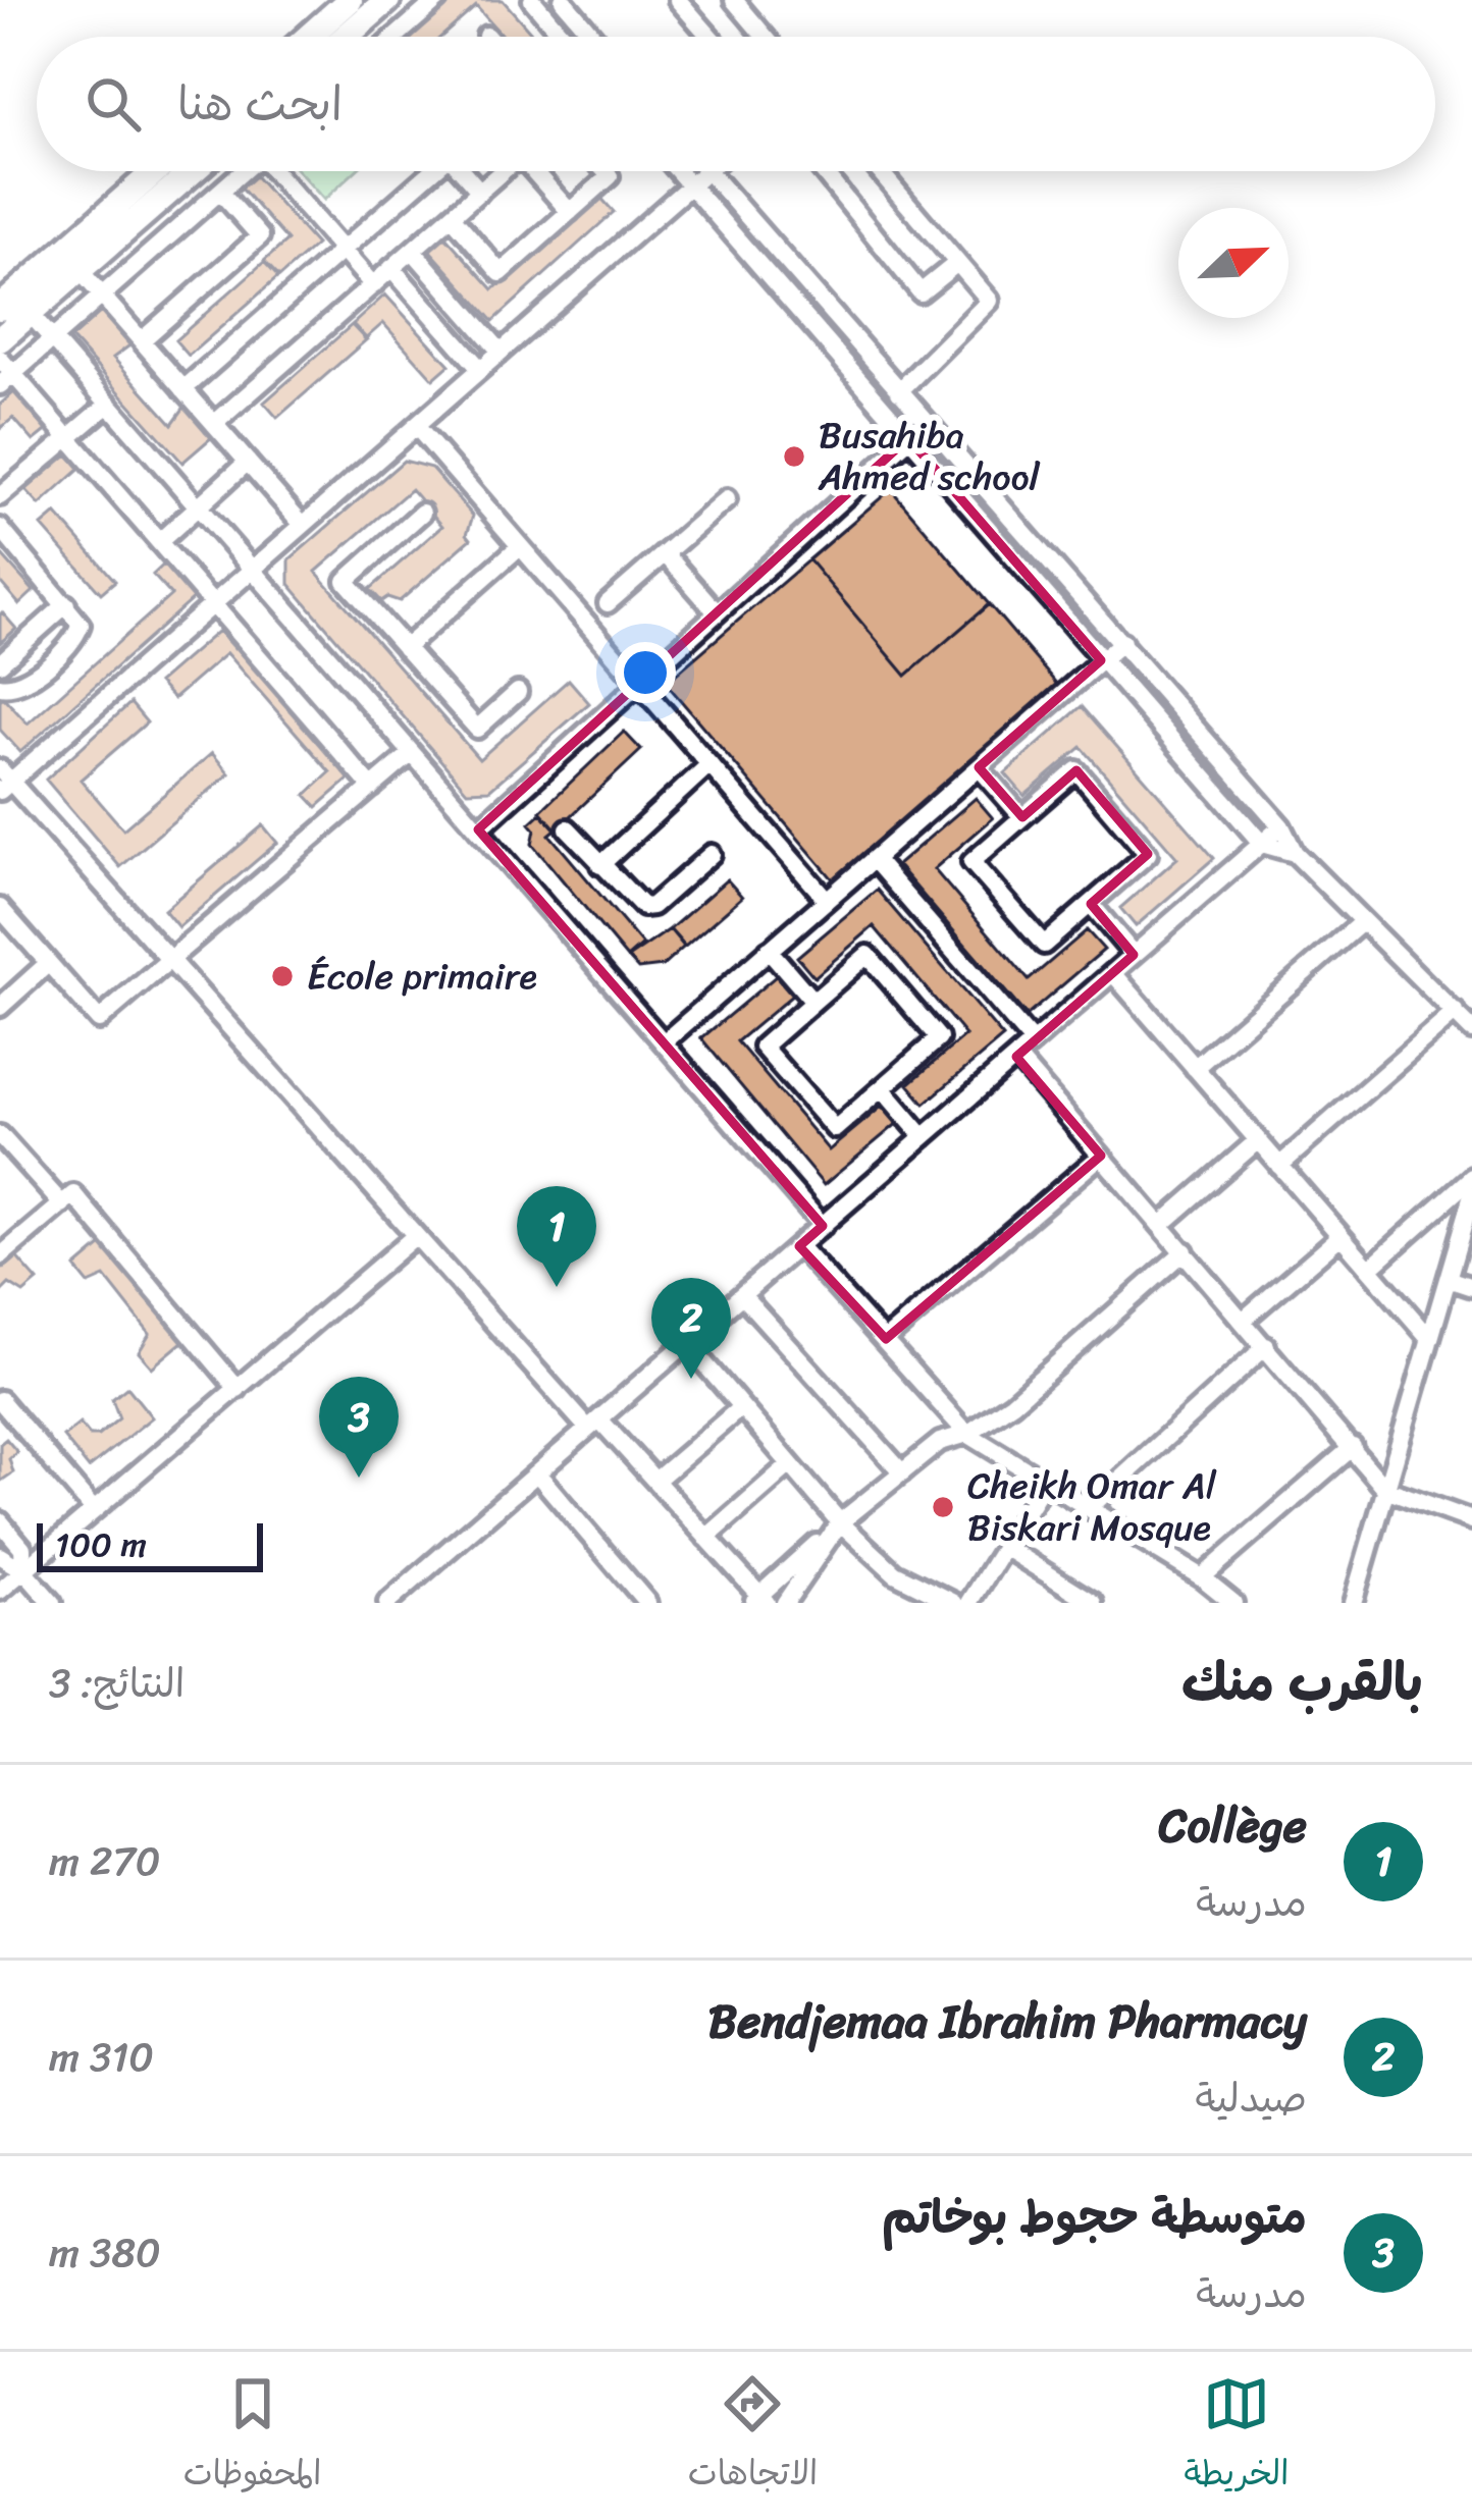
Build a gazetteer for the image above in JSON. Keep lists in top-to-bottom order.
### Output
{
  "places": ["Busahiba Ahmed school", "École primaire", "Cheikh Omar Al Biskari Mosque"],
  "scale_bar": "100 m",
  "north": "top right",
  "page": {
    "search": "ابحث هنا",
    "pins": ["1", "2", "3"],
    "scale": "100 m",
    "heading": ["بالقرب منك", "النتائج: 3"],
    "list": [
      {
        "mark": "1",
        "name": "Collège",
        "note": "مدرسة",
        "value": "270 m"
      },
      {
        "mark": "2",
        "name": "Bendjemaa Ibrahim Pharmacy",
        "note": "صيدلية",
        "value": "310 m"
      },
      {
        "mark": "3",
        "name": "متوسطة حجوط بوخاتم",
        "note": "مدرسة",
        "value": "380 m"
      }
    ],
    "nav": ["الخريطة", "الاتجاهات", "المحفوظات"]
  }
}
